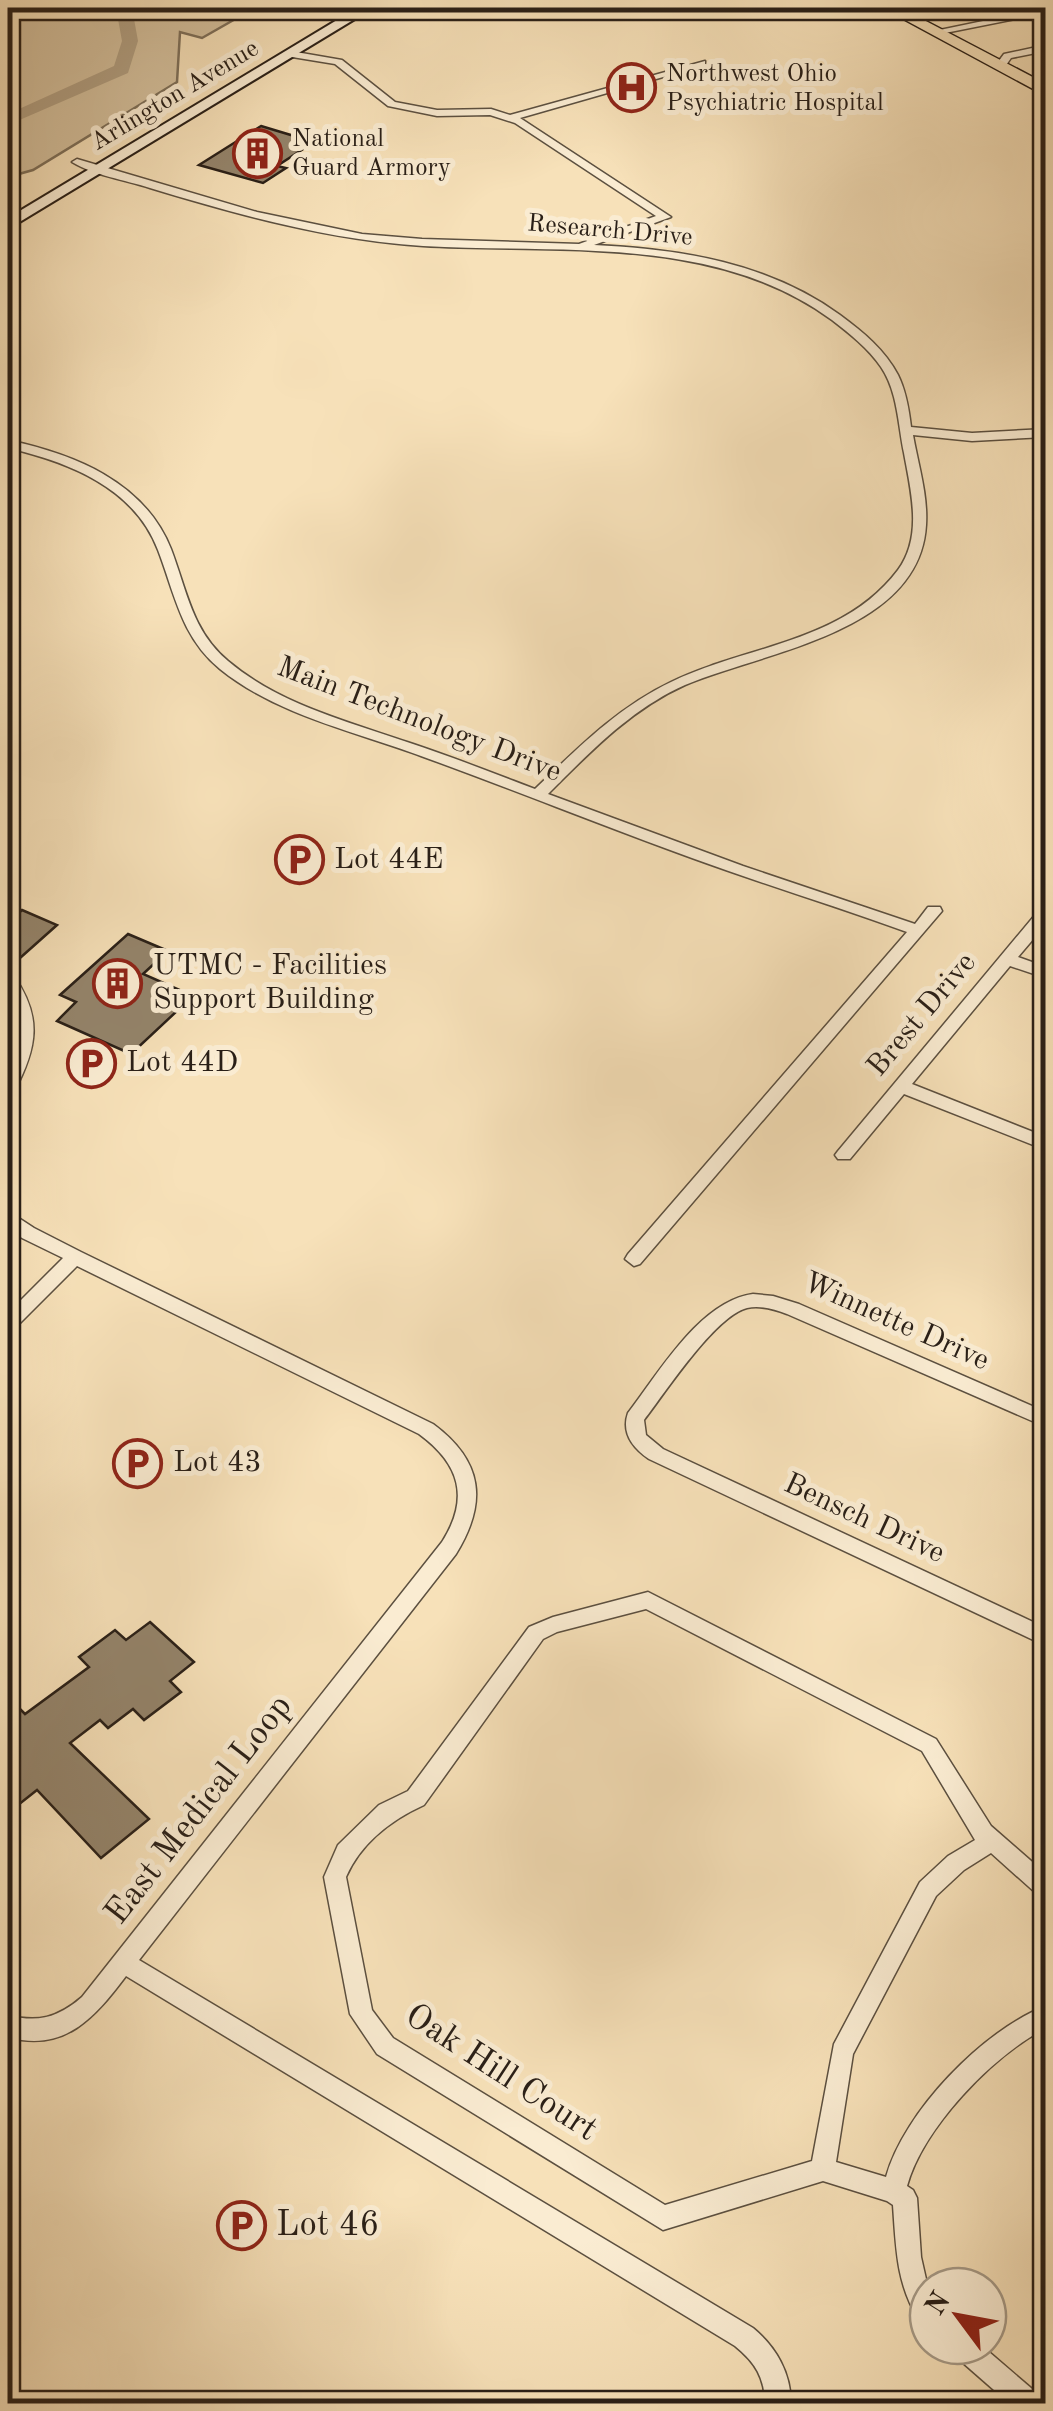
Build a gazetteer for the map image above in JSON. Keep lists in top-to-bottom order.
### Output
{
  "streets": {
    "street": [
      "Arlington Avenue",
      "Research Drive",
      "Main Technology Drive",
      "Brest Drive",
      "Winnette Drive",
      "Bensch Drive",
      "East Medical Loop",
      "Oak Hill Court"
    ]
  },
  "crossings": [
    ["Arlington Avenue", "Research Drive"],
    ["Research Drive", "Main Technology Drive"],
    ["Winnette Drive", "Bensch Drive"]
  ],
  "places": {
    "hospital": ["Northwest Ohio Psychiatric Hospital"],
    "building": ["National Guard Armory", "UTMC - Facilities Support Building"],
    "parking": [
      "Lot 44E",
      "Lot 44D",
      "Lot 43",
      "Lot 46"
    ]
  },
  "north": "top left"
}
